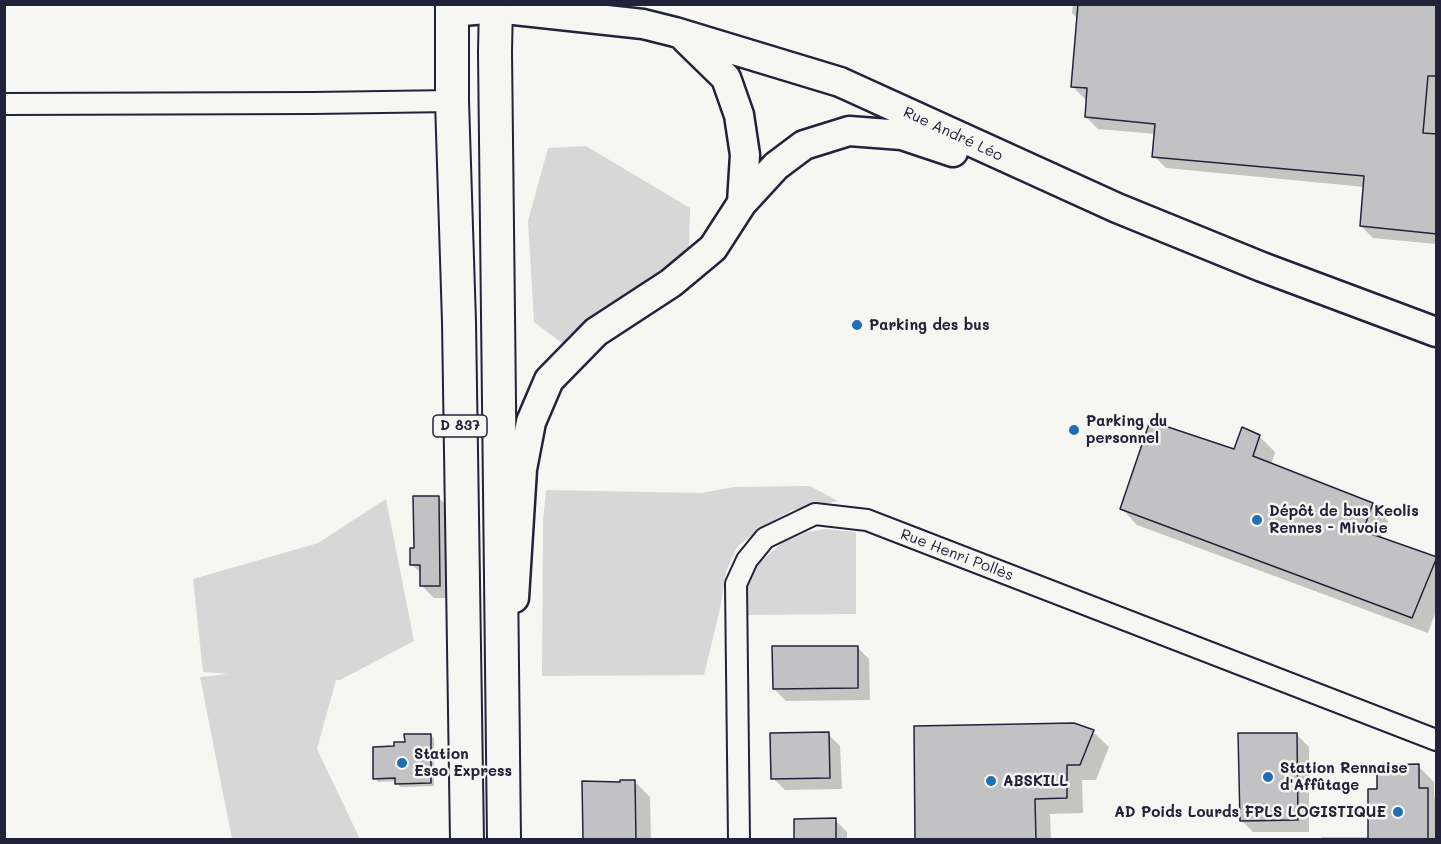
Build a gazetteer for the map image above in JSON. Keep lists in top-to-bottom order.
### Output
{
  "streets": {
    "main road": ["D 837"],
    "street": ["Rue André Léo", "Rue Henri Pollès"]
  },
  "crossings": [
    ["Rue André Léo", "D 837"]
  ],
  "places": [
    "Parking des bus",
    "Parking du personnel",
    "Dépôt de bus Keolis Rennes - Mivoie",
    "Station Esso Express",
    "Station Rennaise d'Affûtage",
    "ABSKILL",
    "AD Poids Lourds FPLS LOGISTIQUE"
  ]
}
